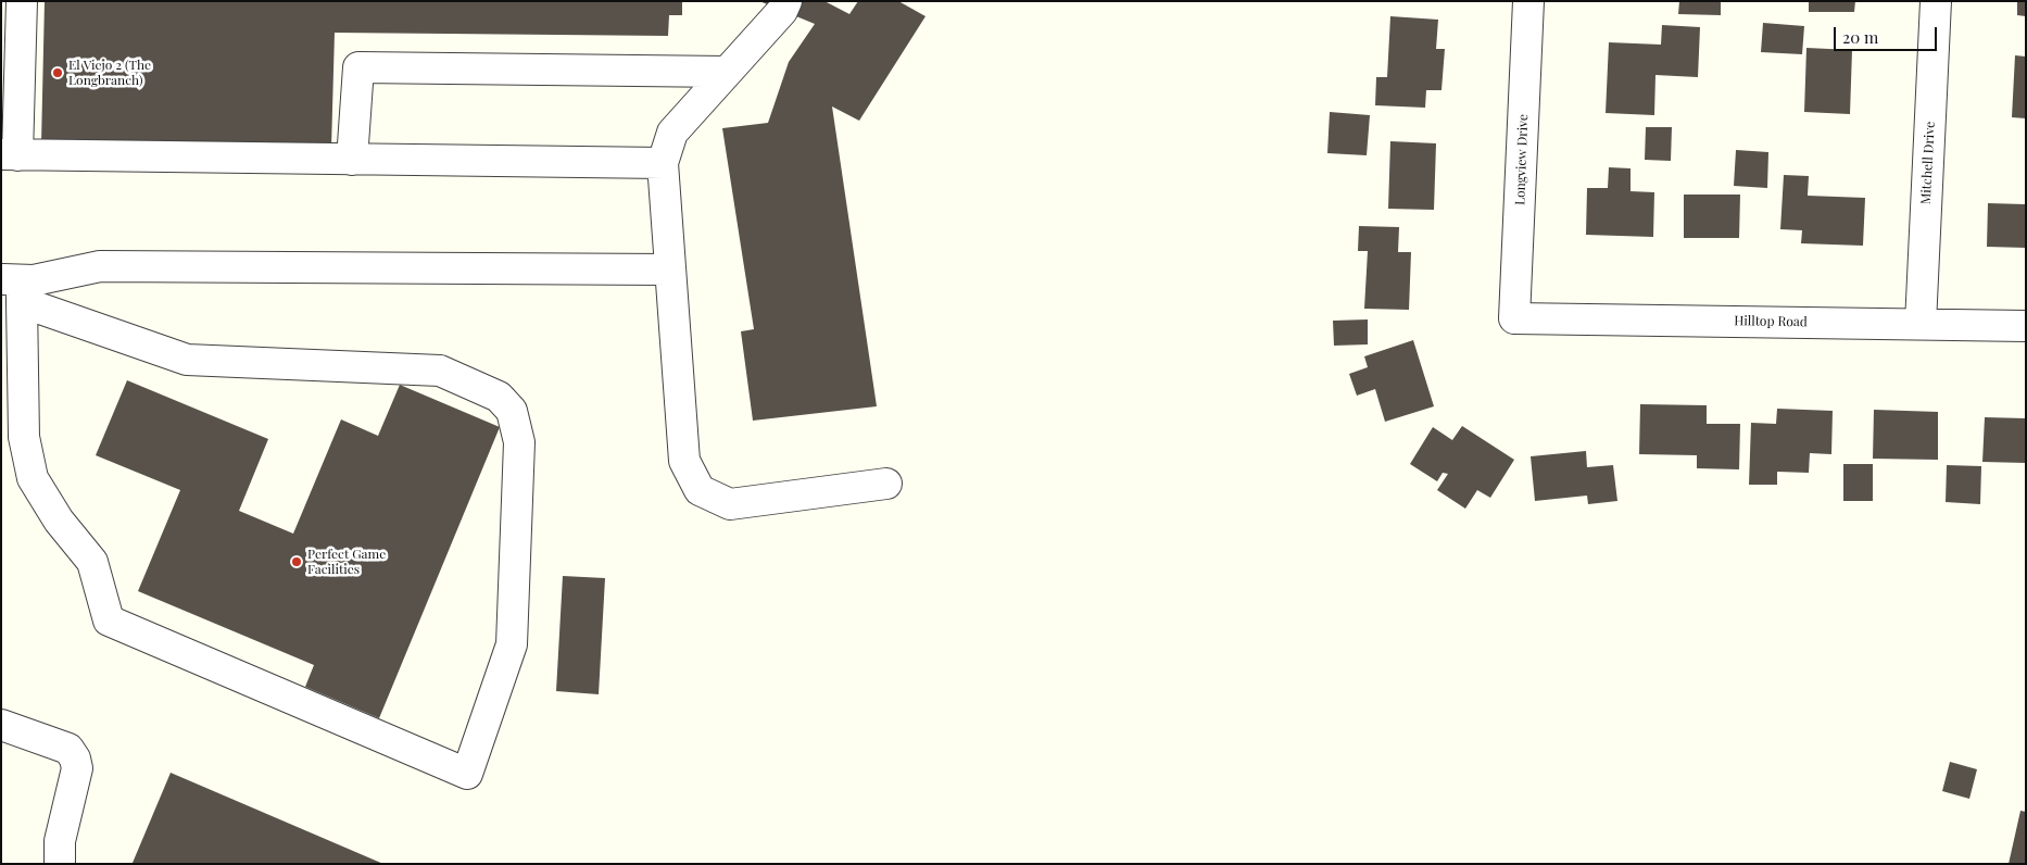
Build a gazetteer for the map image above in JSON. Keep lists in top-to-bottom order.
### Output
{
  "streets": {
    "street": ["Longview Drive", "Mitchell Drive", "Hilltop Road"]
  },
  "crossings": [
    ["Longview Drive", "Hilltop Road"],
    ["Mitchell Drive", "Hilltop Road"]
  ],
  "places": ["El Viejo 2 (The Longbranch)", "Perfect Game Facilities"],
  "scale_bar": "20 m"
}
